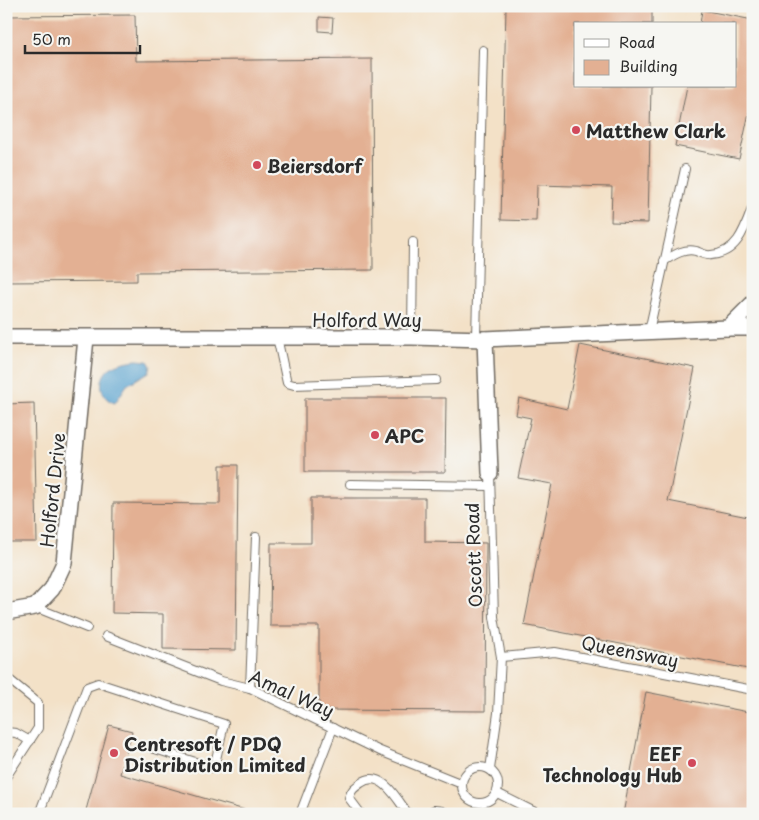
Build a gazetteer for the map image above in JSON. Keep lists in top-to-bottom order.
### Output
{
  "streets": {
    "street": ["Holford Way", "Holford Drive", "Oscott Road"],
    "lane": ["Queensway", "Amal Way"]
  },
  "crossings": [
    ["Holford Way", "Holford Drive"],
    ["Holford Way", "Oscott Road"],
    ["Oscott Road", "Queensway"],
    ["Oscott Road", "Amal Way"]
  ],
  "places": [
    "Matthew Clark",
    "Beiersdorf",
    "APC",
    "Centresoft / PDQ Distribution Limited",
    "EEF Technology Hub"
  ],
  "legend": ["Road", "Building"],
  "scale_bar": "50 m"
}
